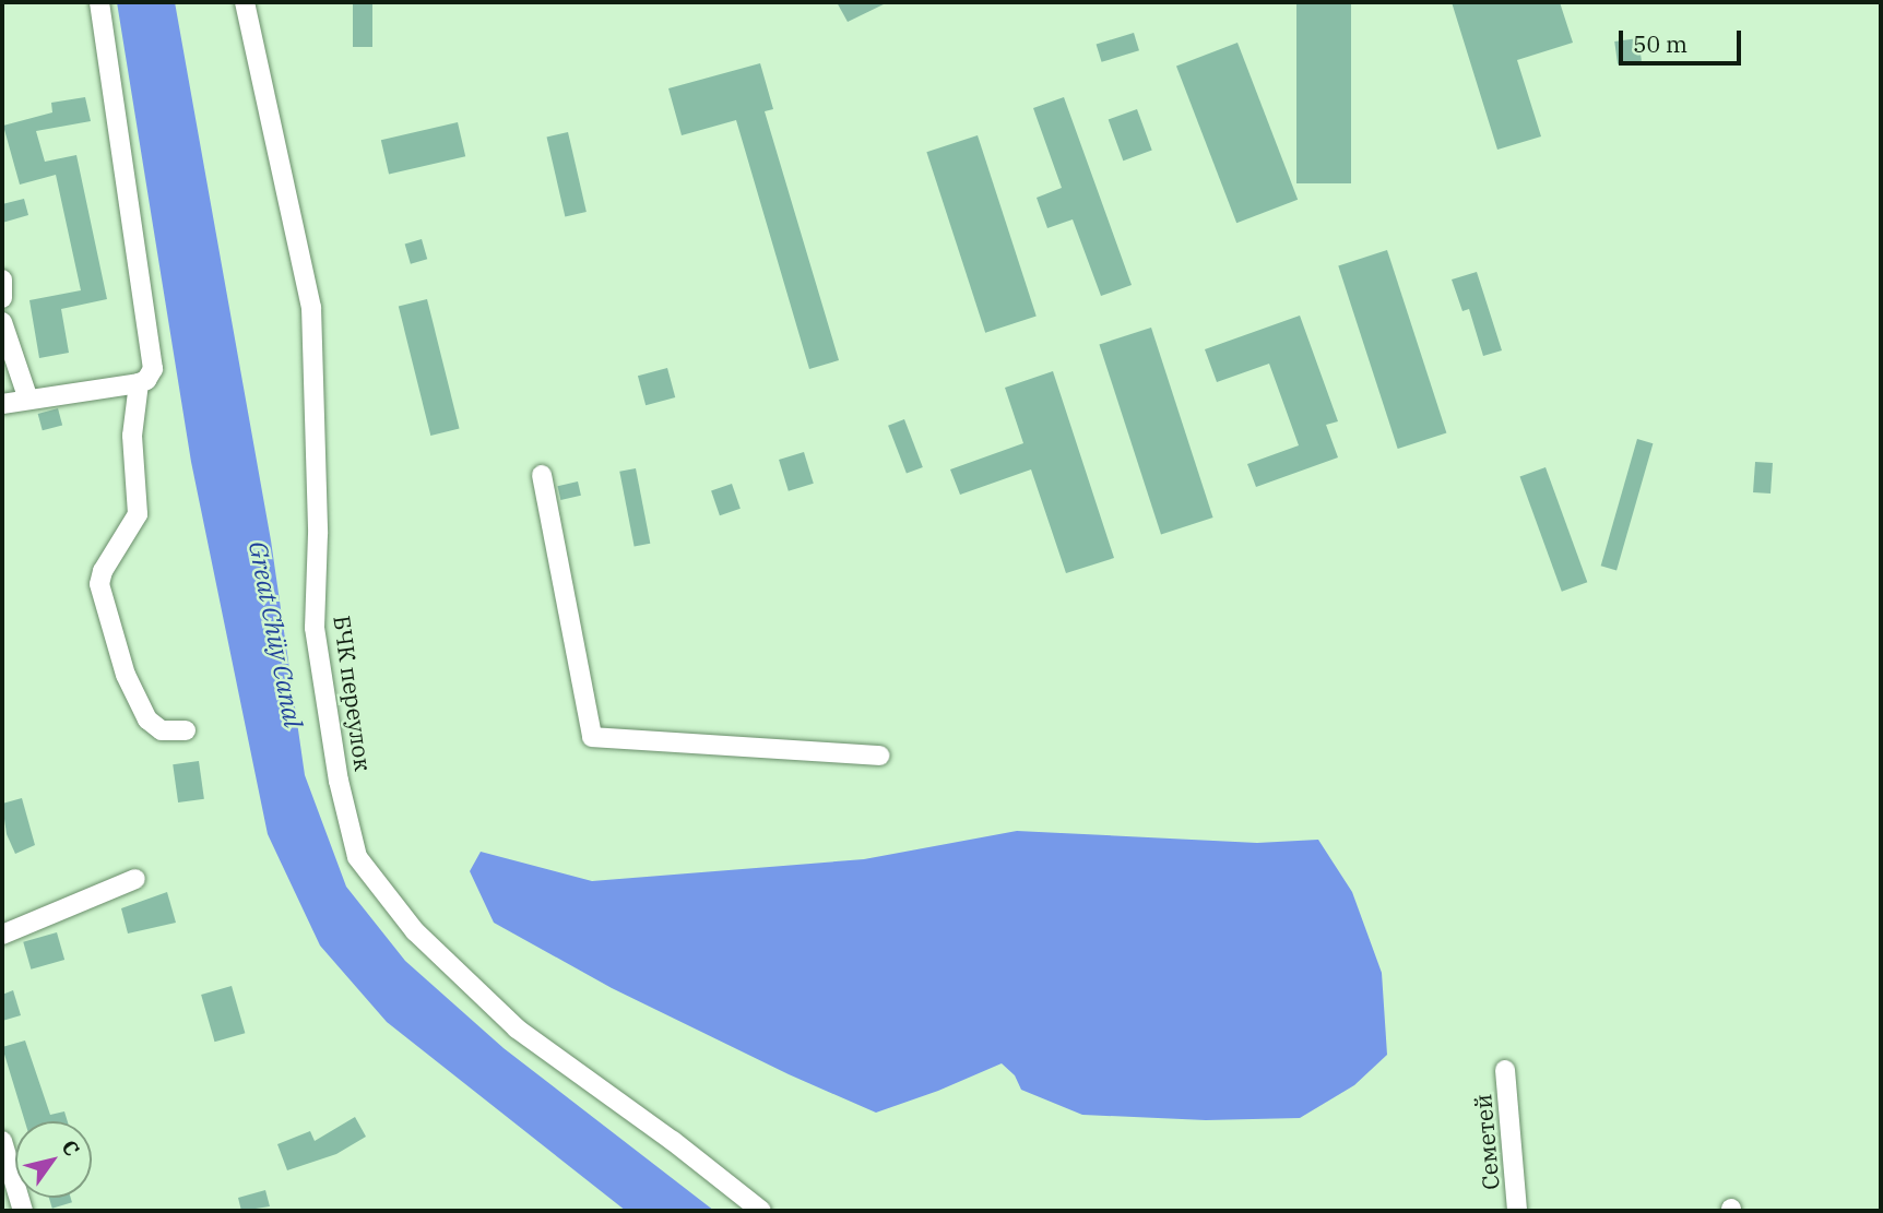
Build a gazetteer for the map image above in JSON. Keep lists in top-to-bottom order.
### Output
{
  "streets": {
    "street": ["БЧК переулок", "Семетей"]
  },
  "water": ["Great Chüy Canal"],
  "scale_bar": "50 m",
  "north": "top right"
}
